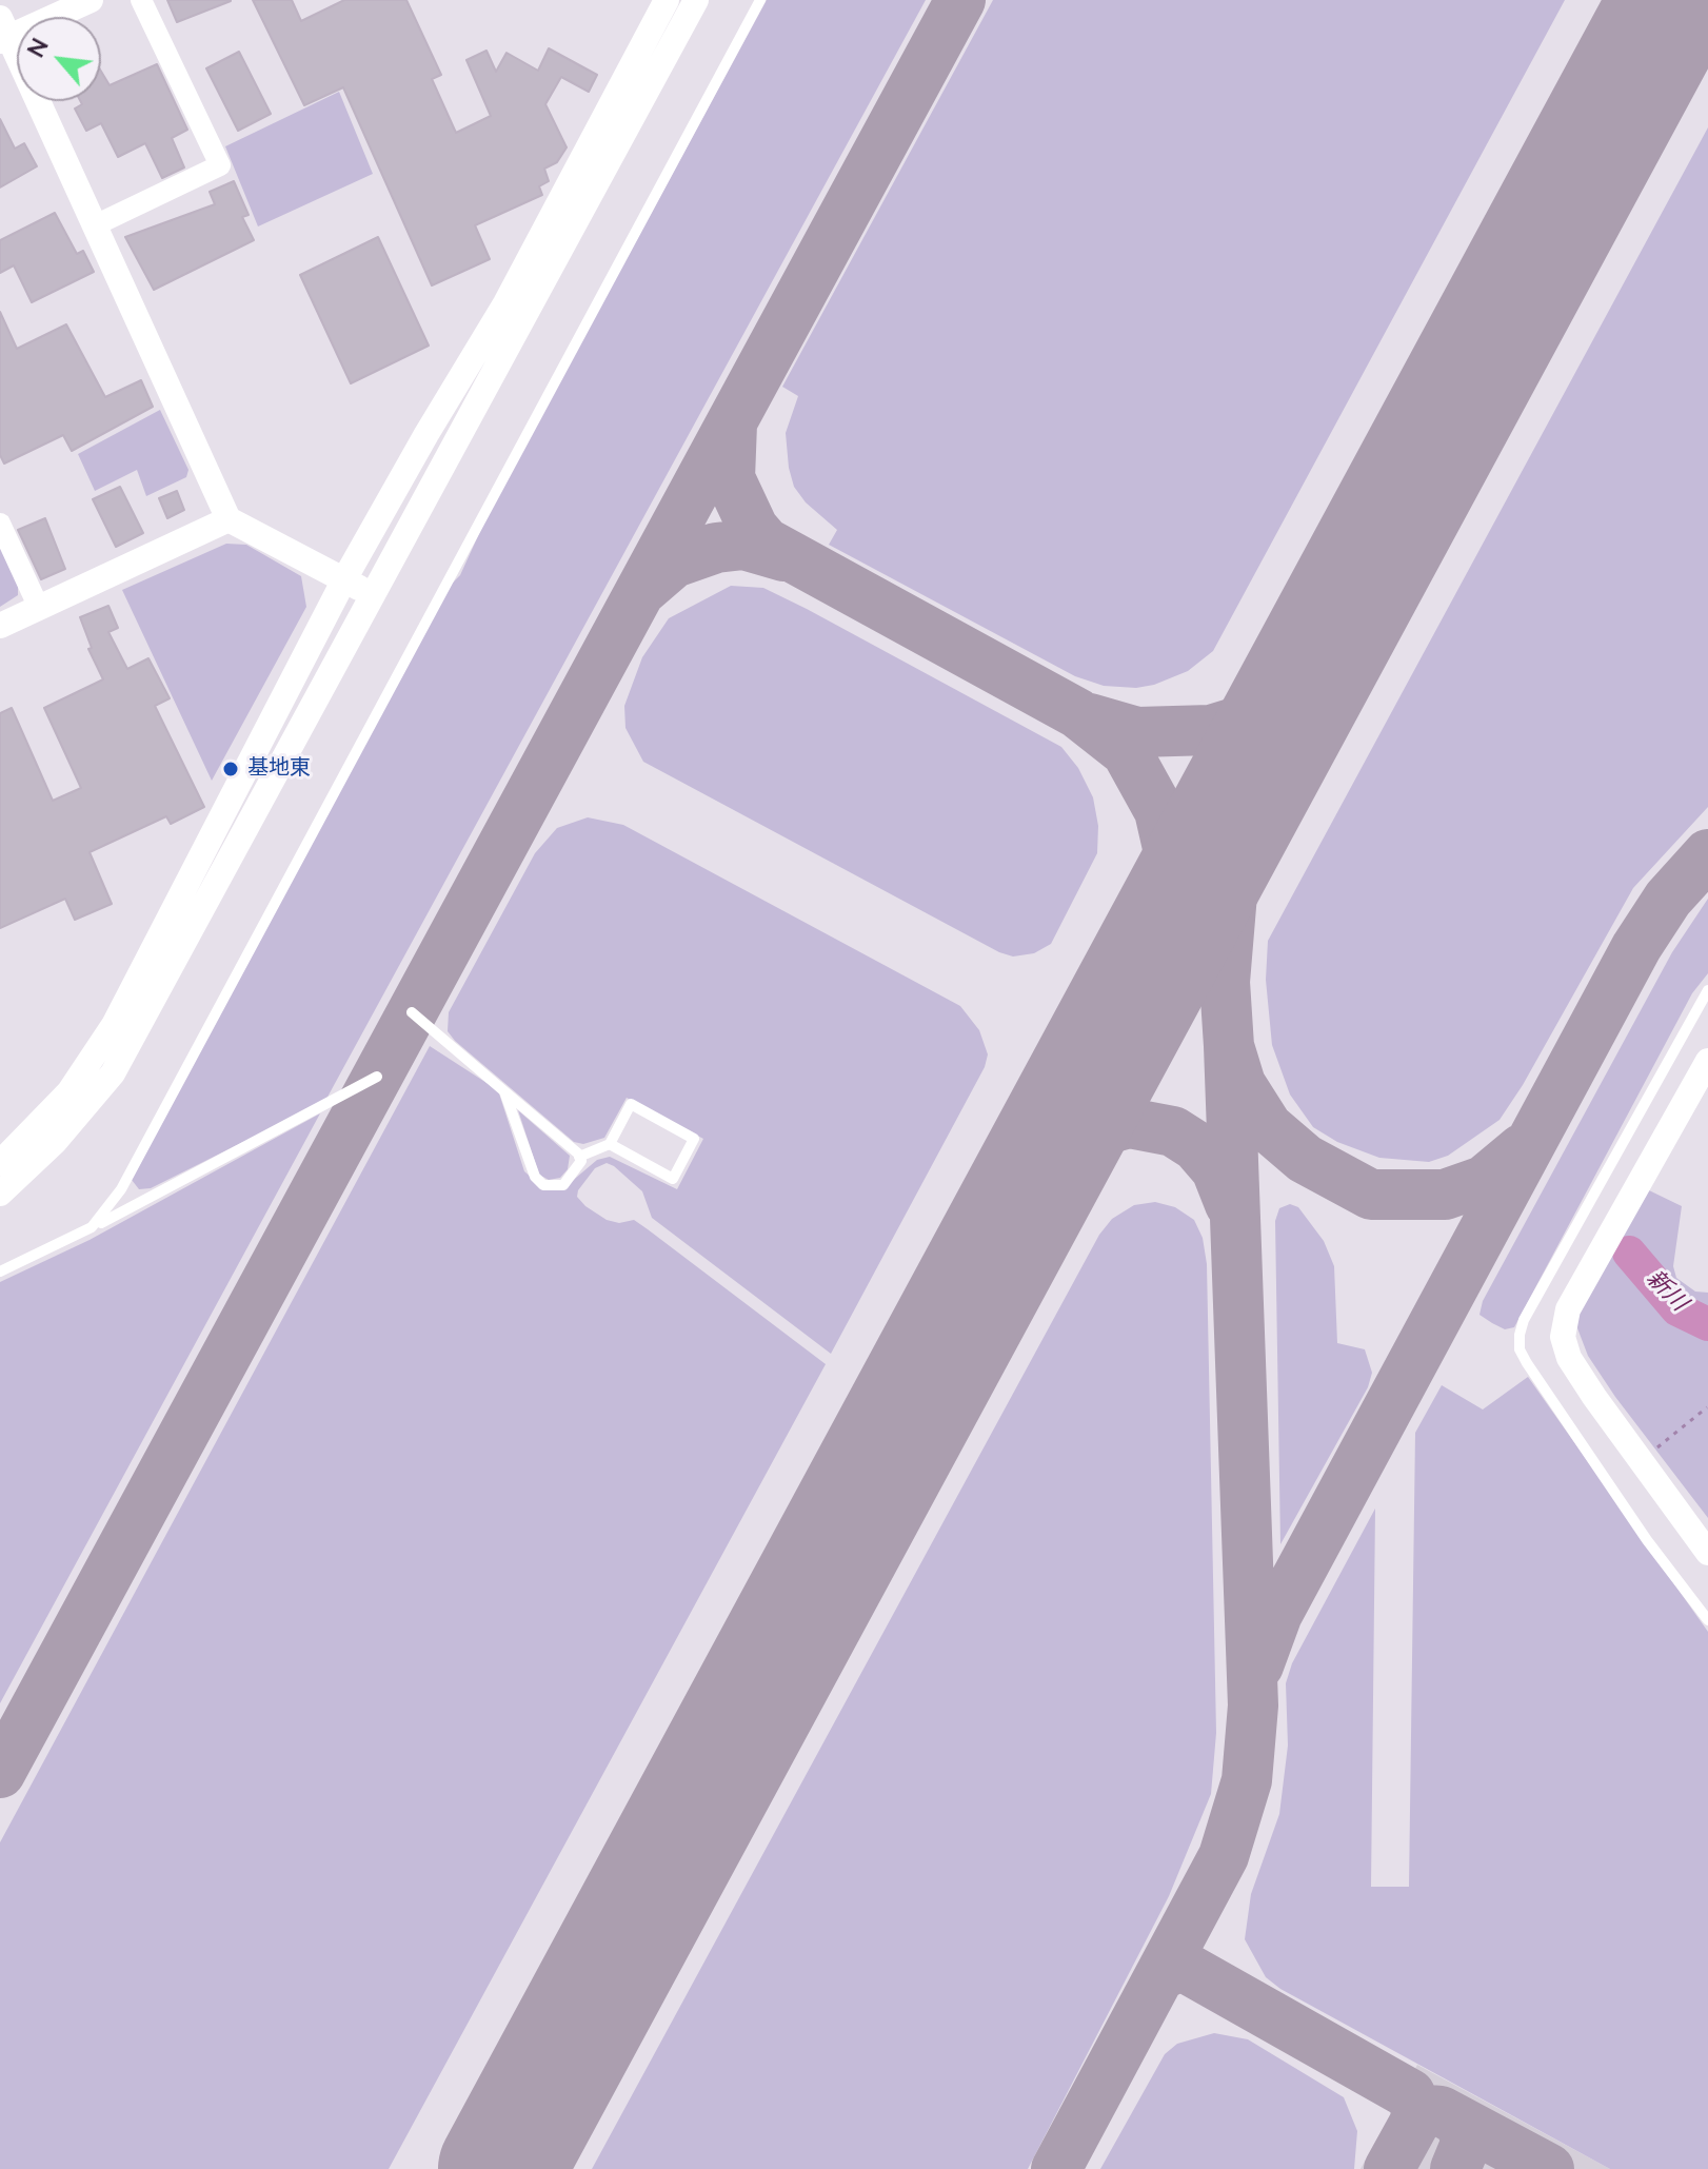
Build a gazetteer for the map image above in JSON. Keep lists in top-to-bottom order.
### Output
{
  "water": ["新川"],
  "places": ["基地東"],
  "north": "top left"
}
